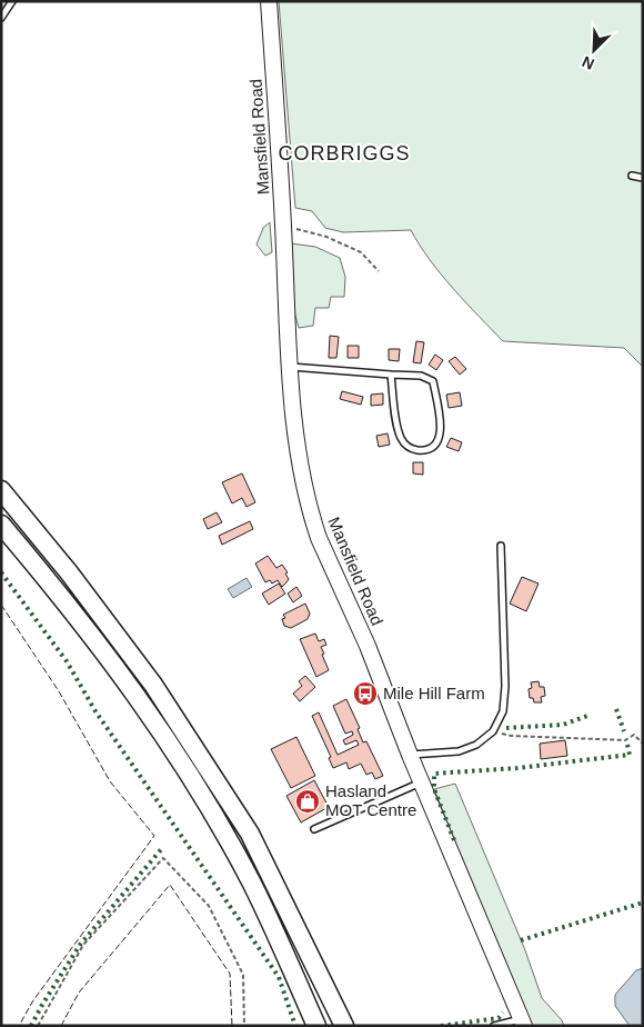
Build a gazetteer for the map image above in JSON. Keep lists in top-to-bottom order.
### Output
{
  "streets": {
    "main road": ["Mansfield Road"]
  },
  "districts": ["CORBRIGGS"],
  "places": {
    "bus stop": ["Mile Hill Farm"],
    "shop": ["Hasland MOT Centre"]
  },
  "north": "bottom left"
}
